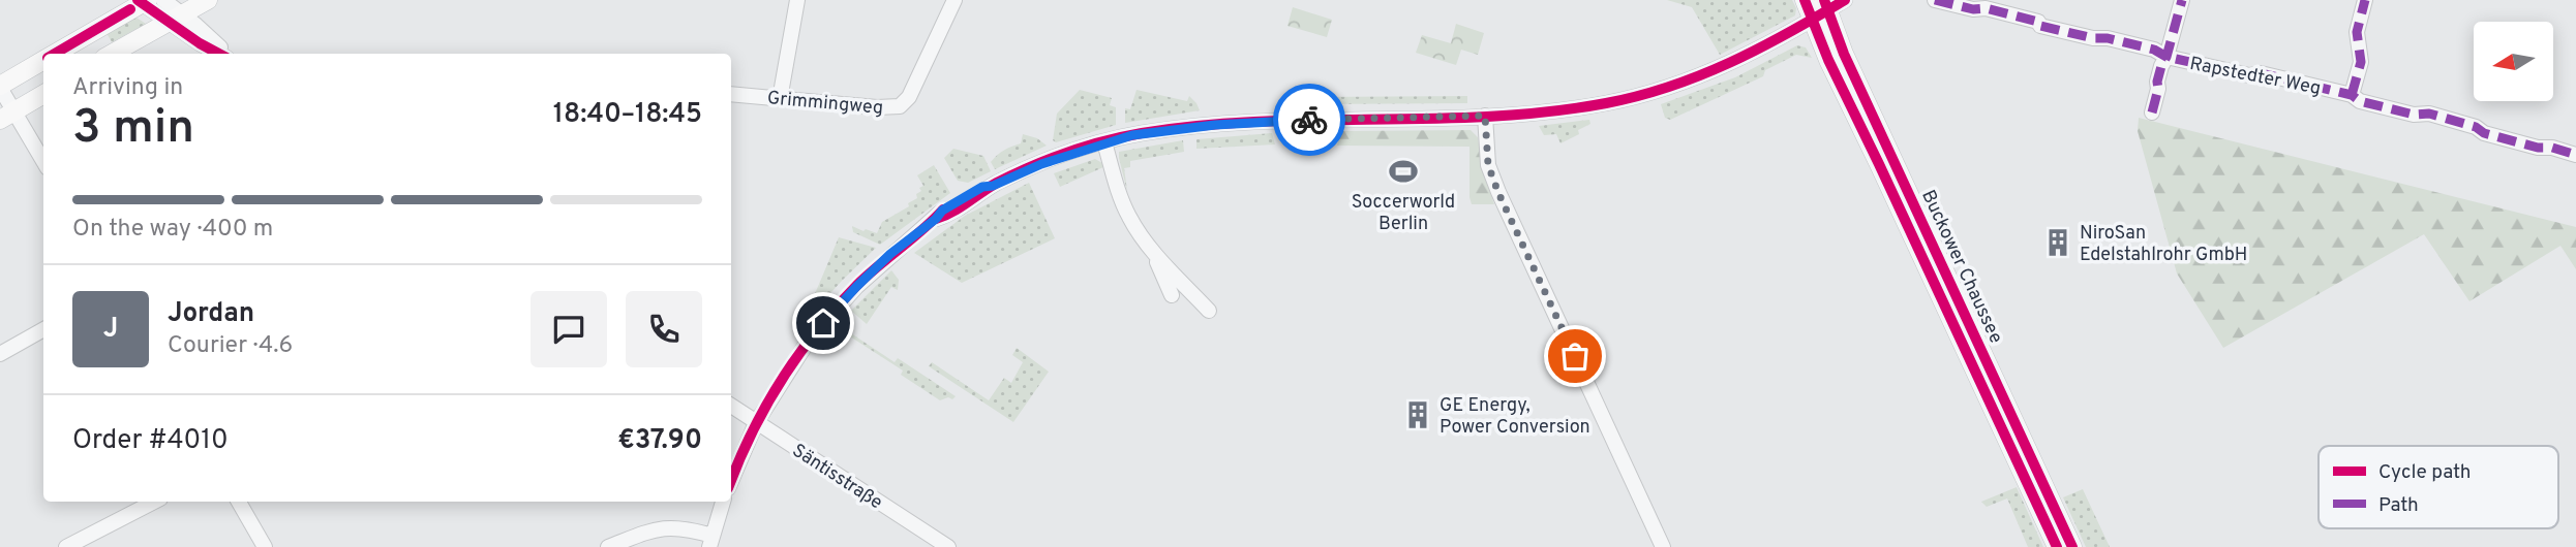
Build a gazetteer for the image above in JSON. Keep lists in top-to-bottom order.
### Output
{
  "streets": {
    "main road": ["Buckower Chaussee"],
    "street": ["Rapstedter Weg", "Grimmingweg", "Säntisstraße"]
  },
  "places": {
    "sports": ["Soccerworld Berlin"],
    "building": ["NiroSan Edelstahlrohr GmbH", "GE Energy, Power Conversion"]
  },
  "legend": ["Cycle path", "Path"],
  "north": "left",
  "page": {
    "heading": ["3 min", "Arriving in", "18:40–18:45"],
    "panel": [
      "Jordan",
      "Courier · 4.6",
      "Order #4010",
      "€37.90"
    ],
    "bar": "On the way · 400 m",
    "round": "J"
  }
}
